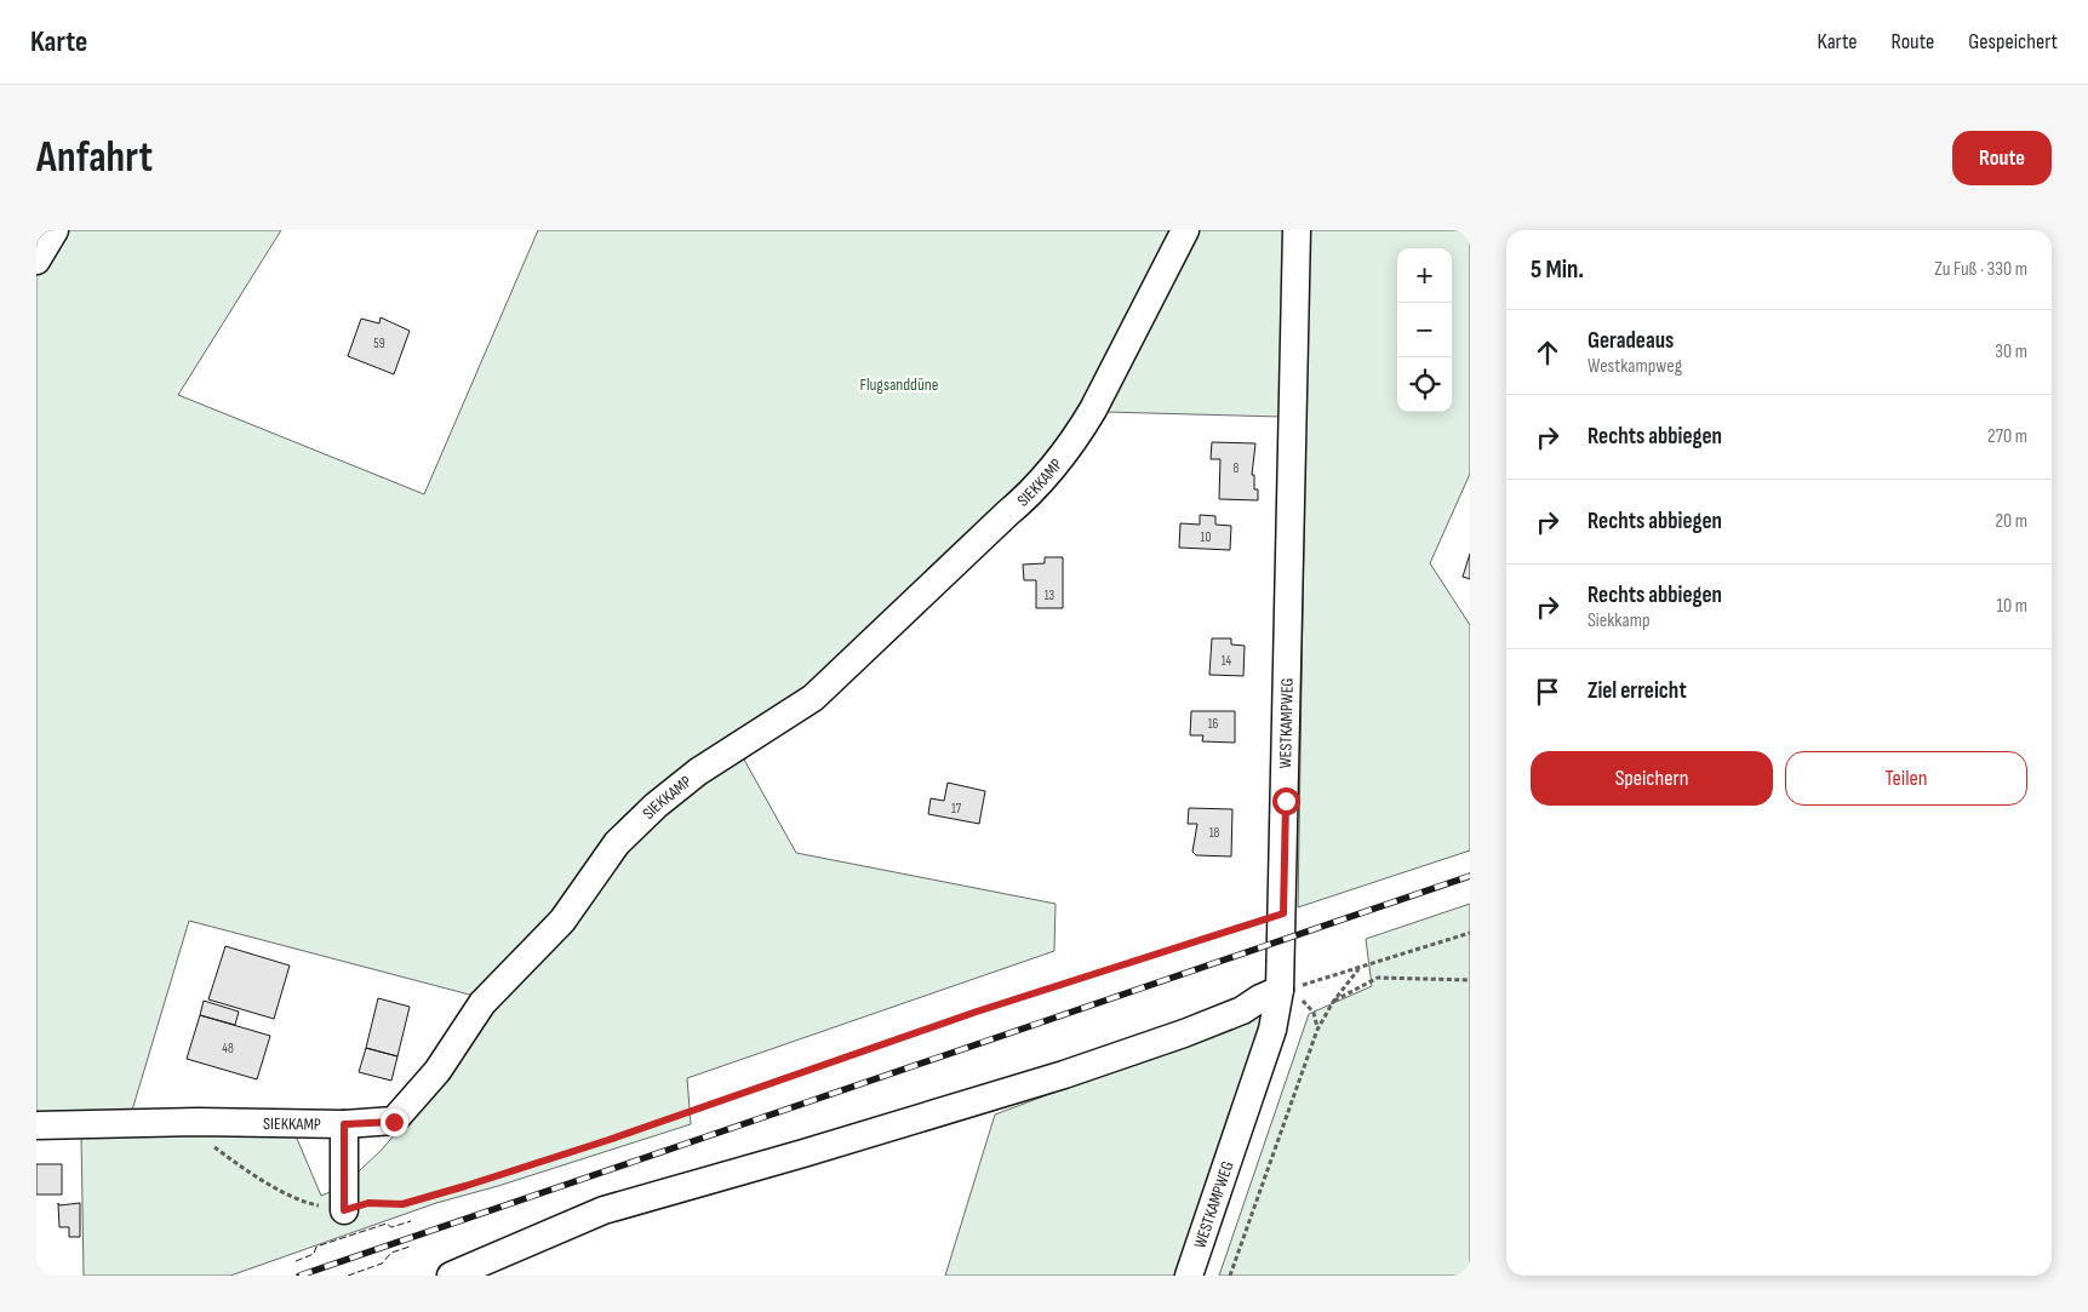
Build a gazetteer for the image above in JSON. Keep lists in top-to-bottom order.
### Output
{
  "streets": {
    "street": ["SIEKKAMP", "WESTKAMPWEG"]
  },
  "parks": ["Flugsanddüne"],
  "house_numbers": [
    "59",
    "8",
    "10",
    "13",
    "14",
    "16",
    "17",
    "18",
    "48"
  ],
  "page": {
    "header": "Karte",
    "nav": ["Karte", "Route", "Gespeichert"],
    "buttons": [
      "Route",
      ["Speichern", "Teilen"]
    ],
    "title": "Anfahrt",
    "heading": ["5 Min.", "Zu Fuß · 330 m"],
    "map_buttons": ["+", "−"],
    "list": [
      ["Geradeaus", "Westkampweg", "30 m"],
      ["Rechts abbiegen", "270 m"],
      ["Rechts abbiegen", "20 m"],
      ["Rechts abbiegen", "Siekkamp", "10 m"],
      "Ziel erreicht"
    ]
  }
}
